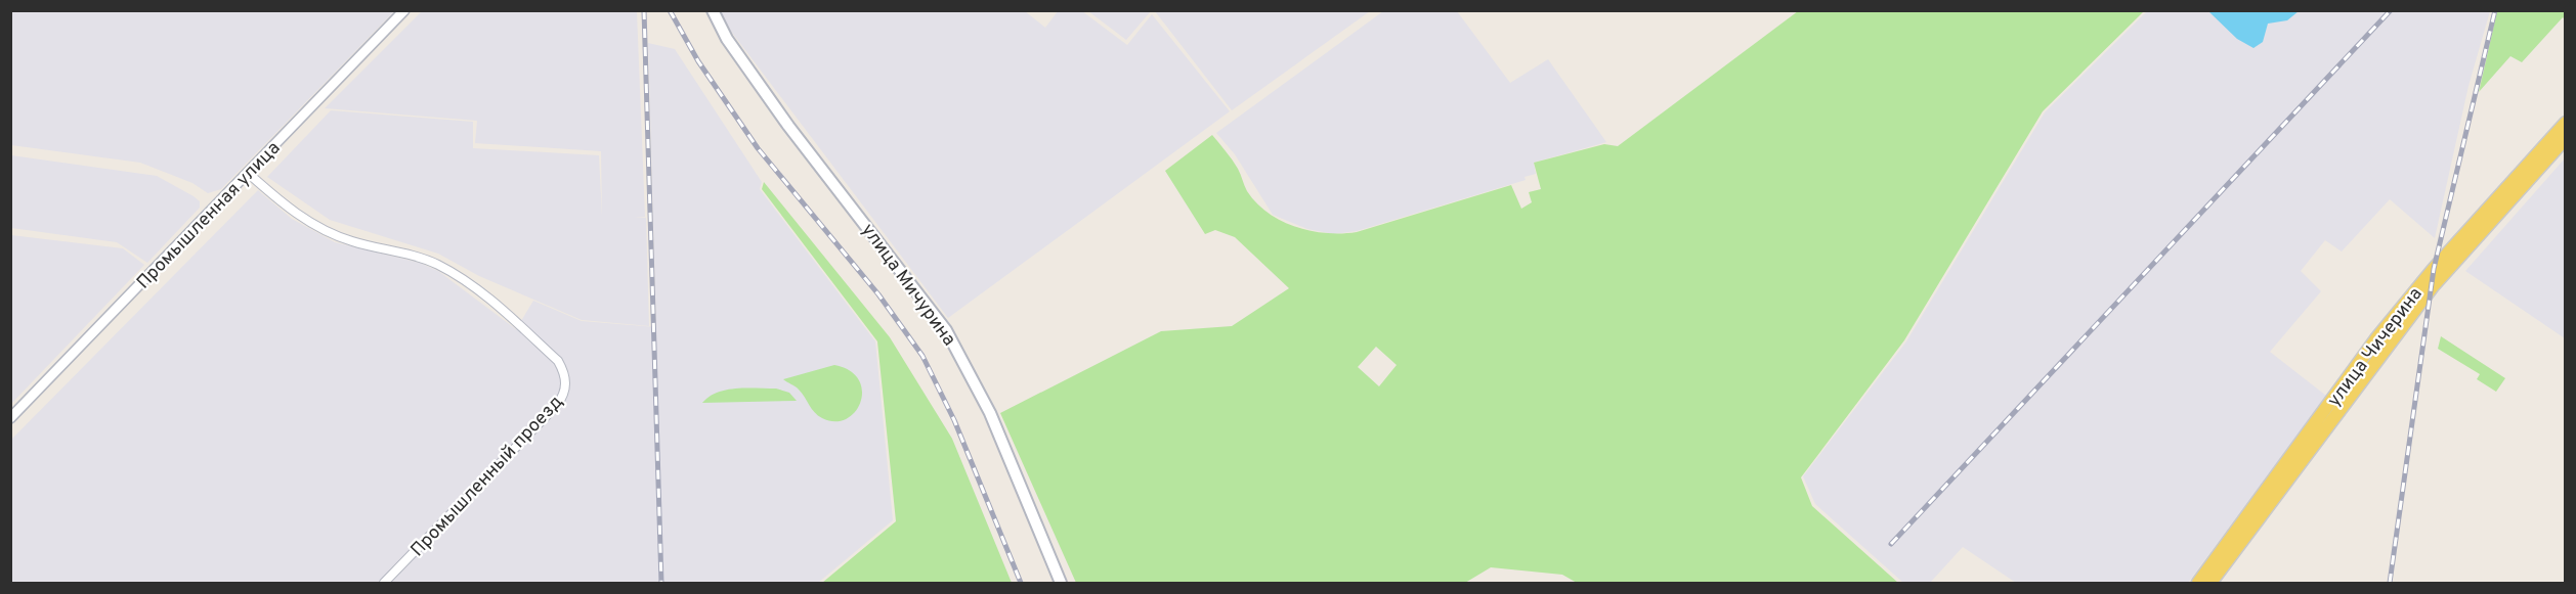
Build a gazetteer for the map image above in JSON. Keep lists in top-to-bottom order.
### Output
{
  "streets": {
    "main road": ["улица Мичурина", "улица Чичерина"],
    "street": ["Промышленная улица", "Промышленный проезд"]
  },
  "crossings": [
    ["Промышленная улица", "Промышленный проезд"]
  ]
}
